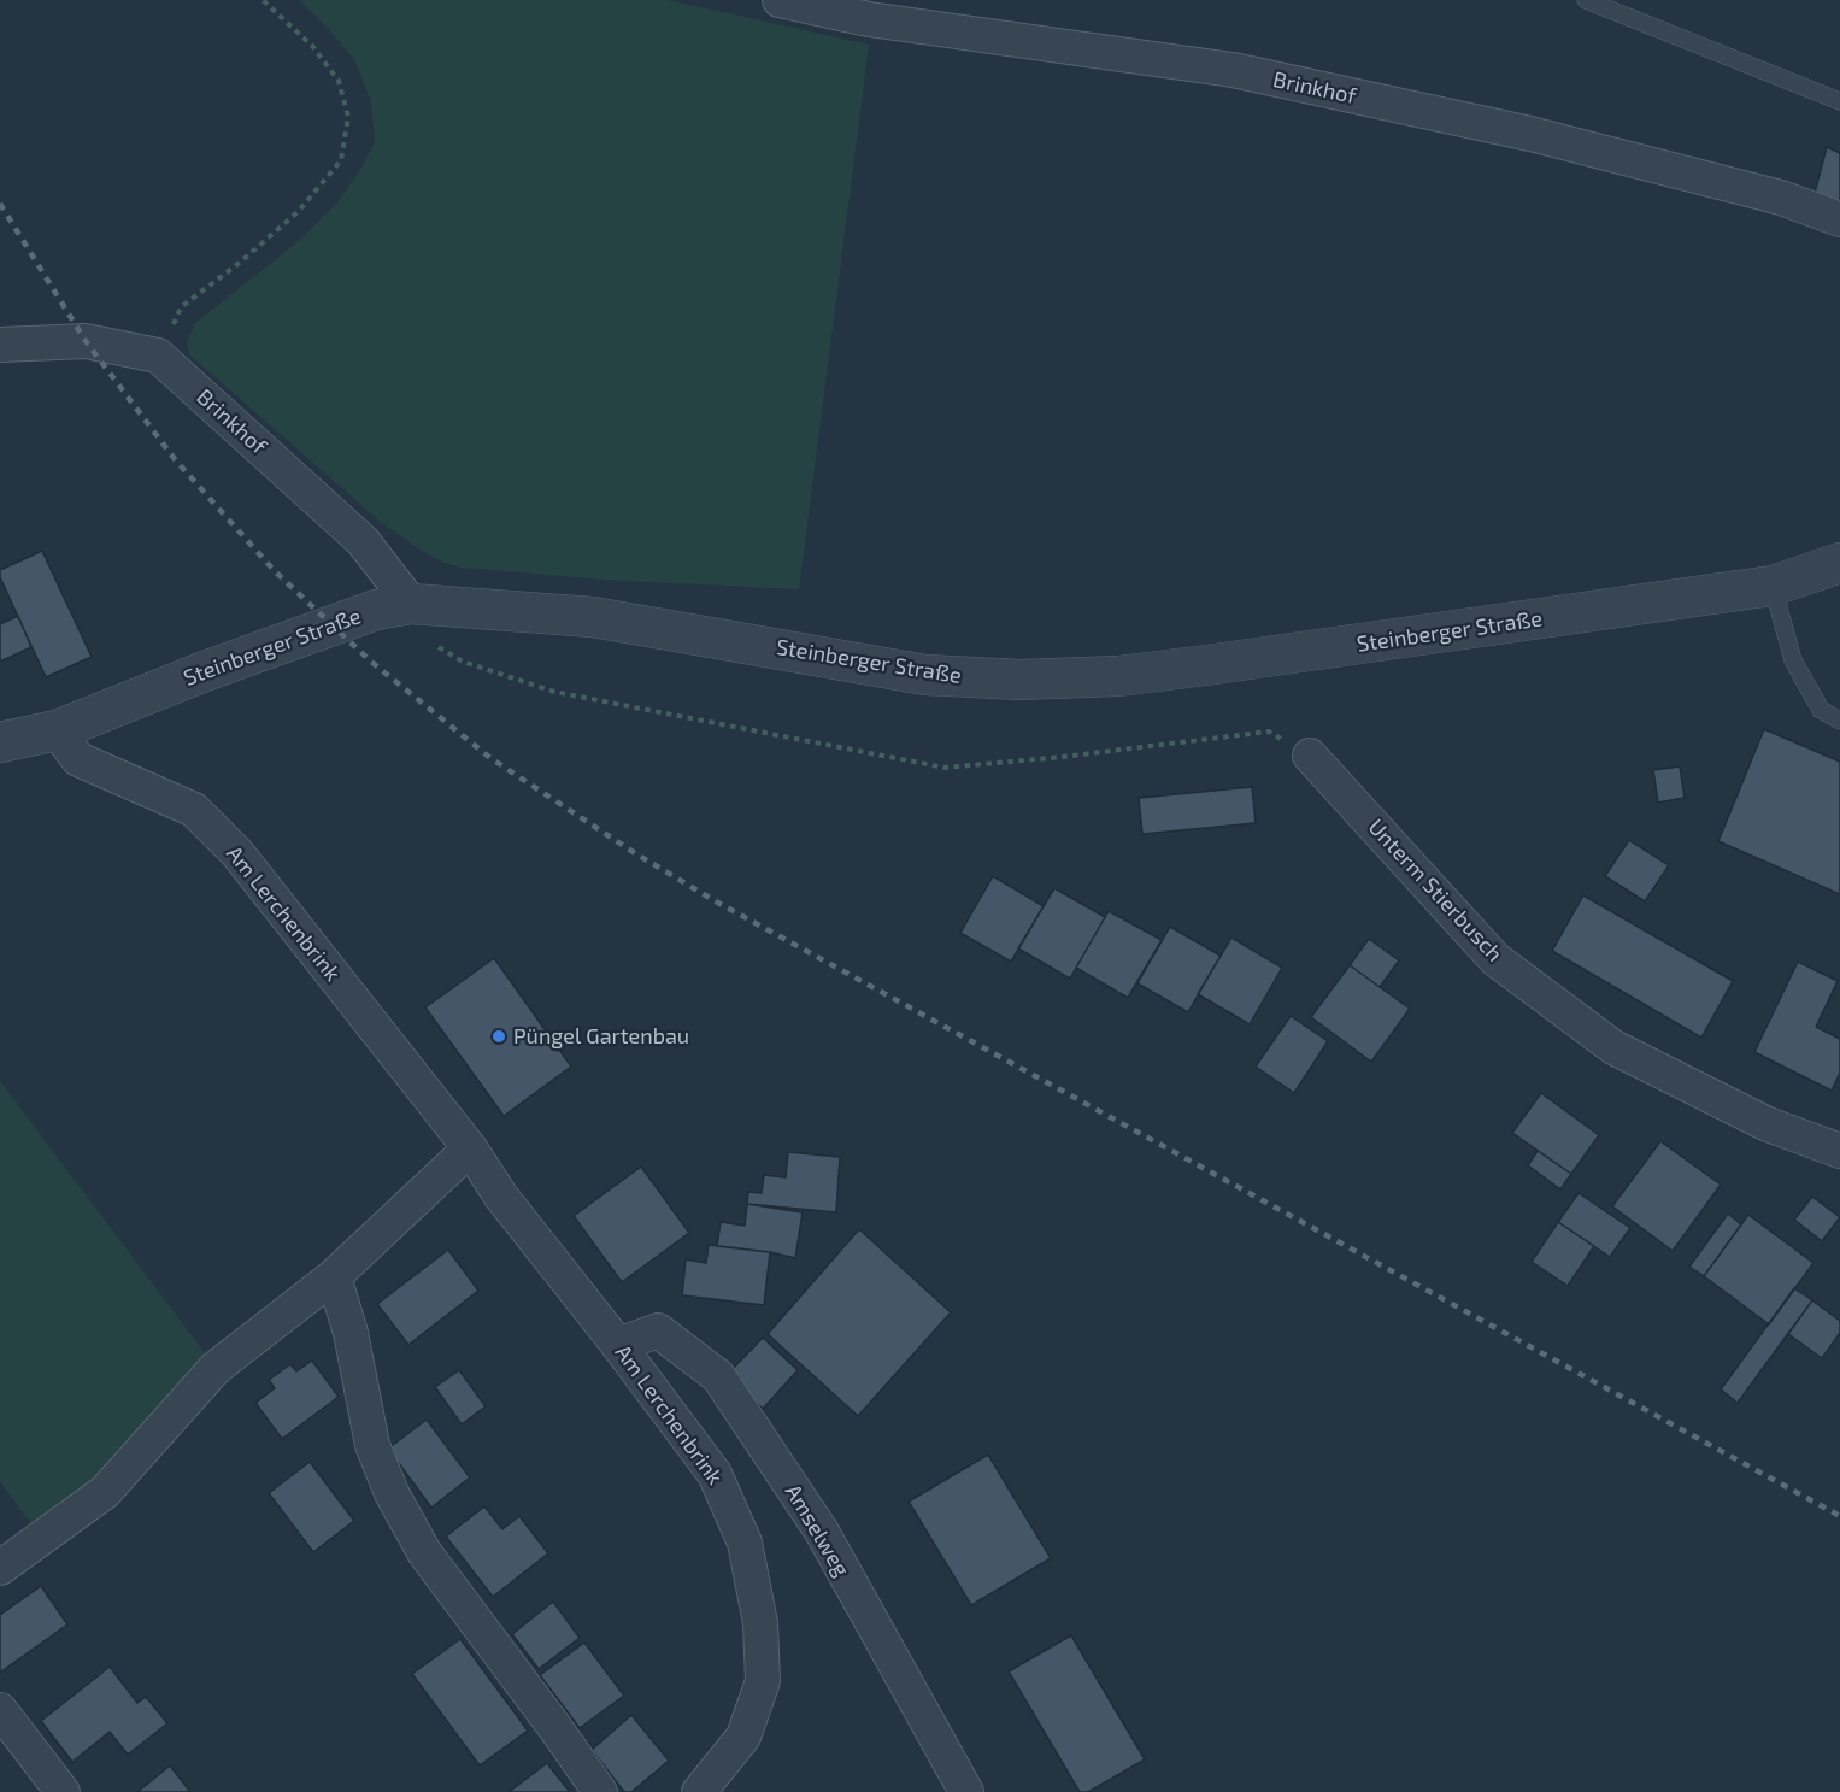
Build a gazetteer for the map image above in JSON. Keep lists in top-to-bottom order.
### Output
{
  "streets": {
    "street": [
      "Brinkhof",
      "Steinberger Straße",
      "Unterm Stierbusch",
      "Am Lerchenbrink",
      "Amselweg"
    ]
  },
  "crossings": [
    ["Brinkhof", "Steinberger Straße"],
    ["Steinberger Straße", "Am Lerchenbrink"],
    ["Am Lerchenbrink", "Amselweg"]
  ],
  "places": ["Püngel Gartenbau"]
}
